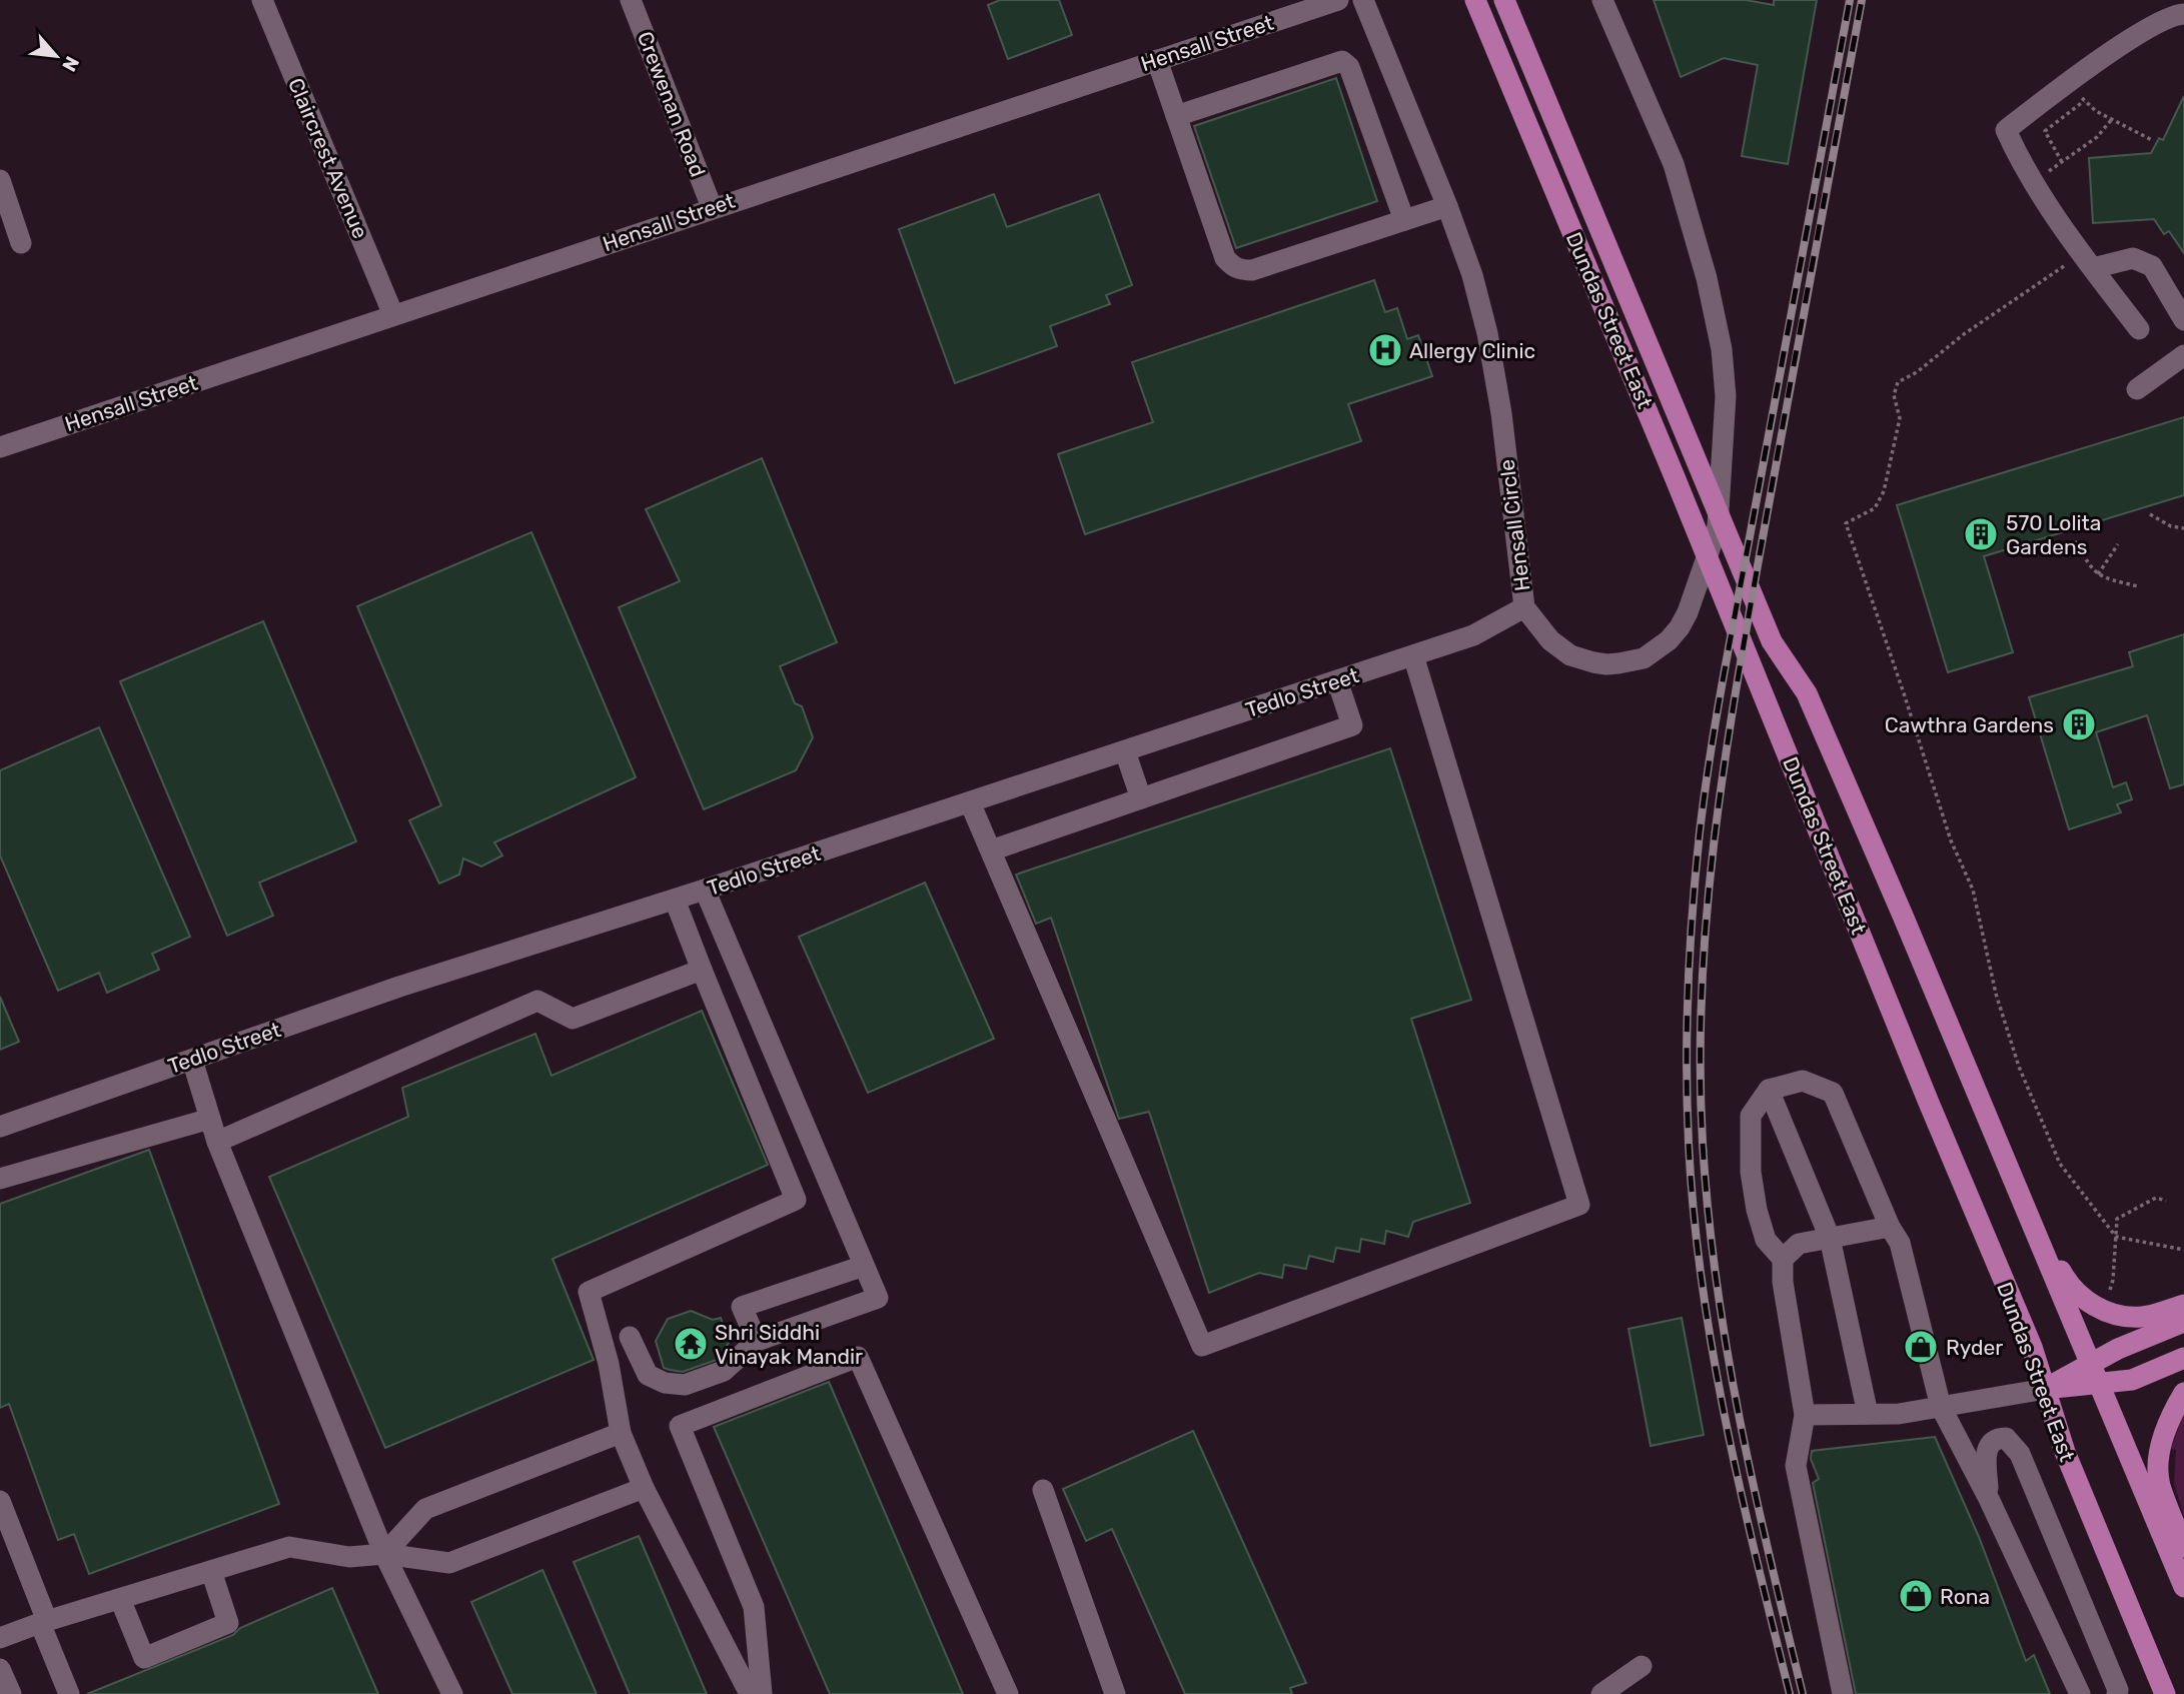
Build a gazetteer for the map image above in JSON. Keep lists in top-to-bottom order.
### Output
{
  "streets": {
    "main road": ["Dundas Street East"],
    "street": [
      "Hensall Street",
      "Crewenan Road",
      "Claircrest Avenue",
      "Hensall Circle",
      "Tedlo Street"
    ]
  },
  "crossings": [
    ["Hensall Street", "Crewenan Road"],
    ["Hensall Street", "Claircrest Avenue"],
    ["Hensall Circle", "Tedlo Street"]
  ],
  "places": {
    "hospital": ["Allergy Clinic"],
    "building": ["570 Lolita Gardens", "Cawthra Gardens"],
    "temple": ["Shri Siddhi Vinayak Mandir"],
    "shop": ["Ryder", "Rona"]
  },
  "north": "bottom right"
}
